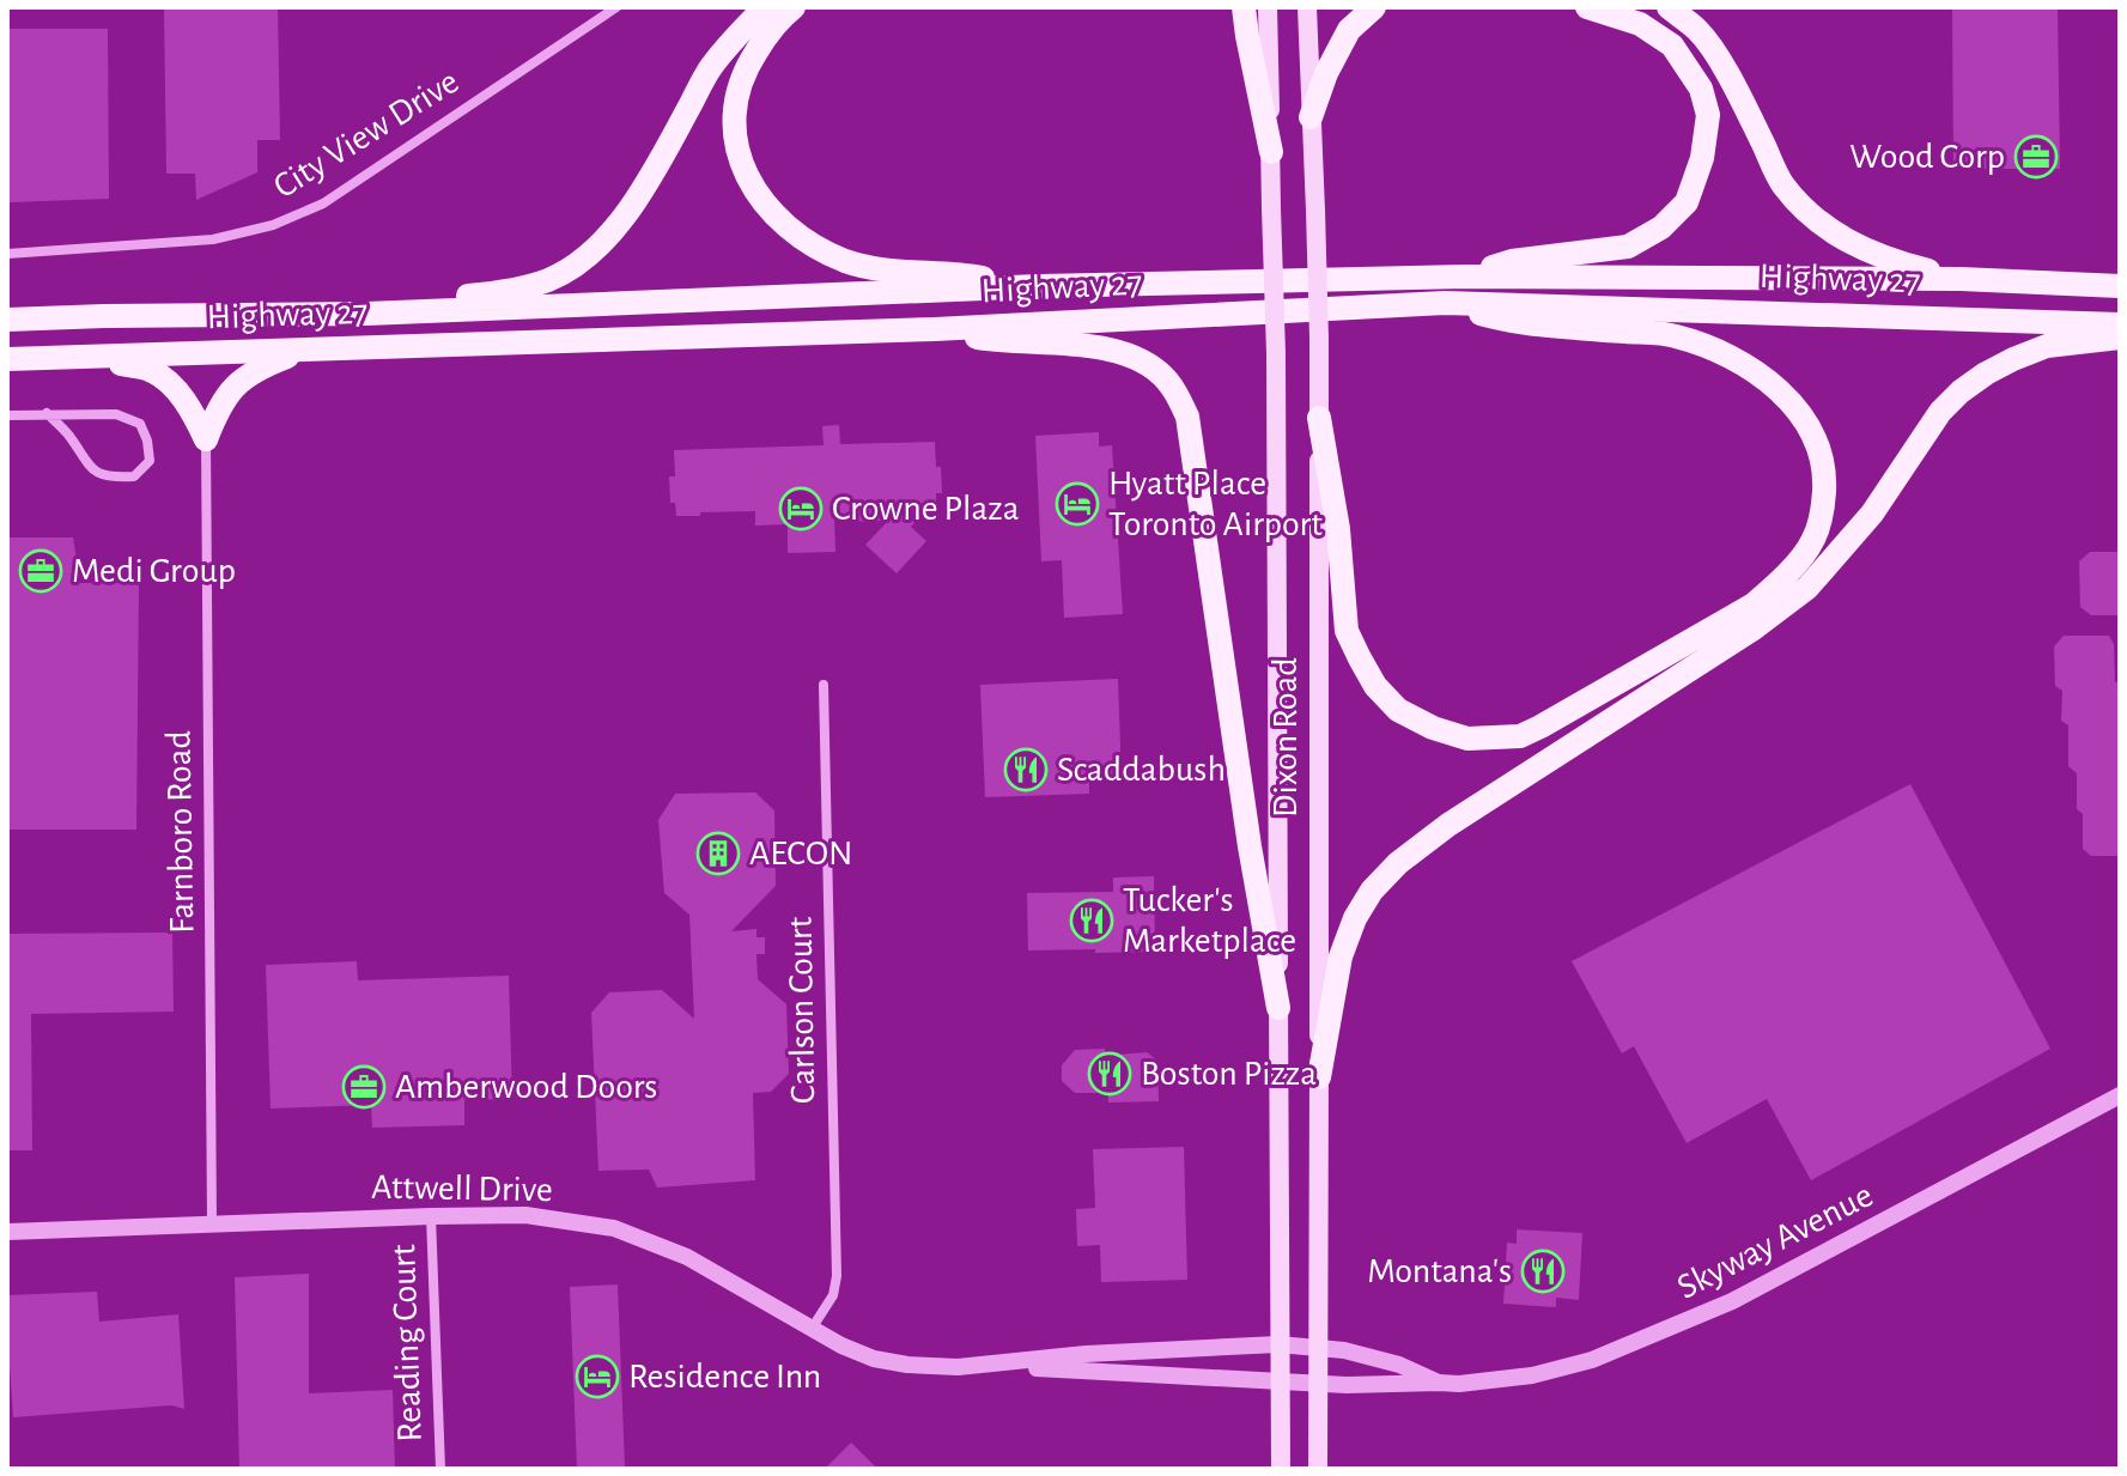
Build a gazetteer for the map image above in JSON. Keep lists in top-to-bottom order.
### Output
{
  "streets": {
    "main road": ["Highway 27", "Dixon Road"],
    "street": [
      "City View Drive",
      "Farnboro Road",
      "Carlson Court",
      "Attwell Drive",
      "Skyway Avenue",
      "Reading Court"
    ]
  },
  "crossings": [
    ["Dixon Road", "Attwell Drive"],
    ["Dixon Road", "Skyway Avenue"],
    ["Farnboro Road", "Attwell Drive"],
    ["Carlson Court", "Attwell Drive"],
    ["Attwell Drive", "Skyway Avenue"],
    ["Attwell Drive", "Reading Court"]
  ],
  "places": {
    "office": ["Wood Corp", "Medi Group", "Amberwood Doors"],
    "hotel": ["Hyatt Place Toronto Airport", "Crowne Plaza", "Residence Inn"],
    "restaurant": [
      "Scaddabush",
      "Tucker's Marketplace",
      "Boston Pizza",
      "Montana's"
    ],
    "building": ["AECON"]
  }
}
